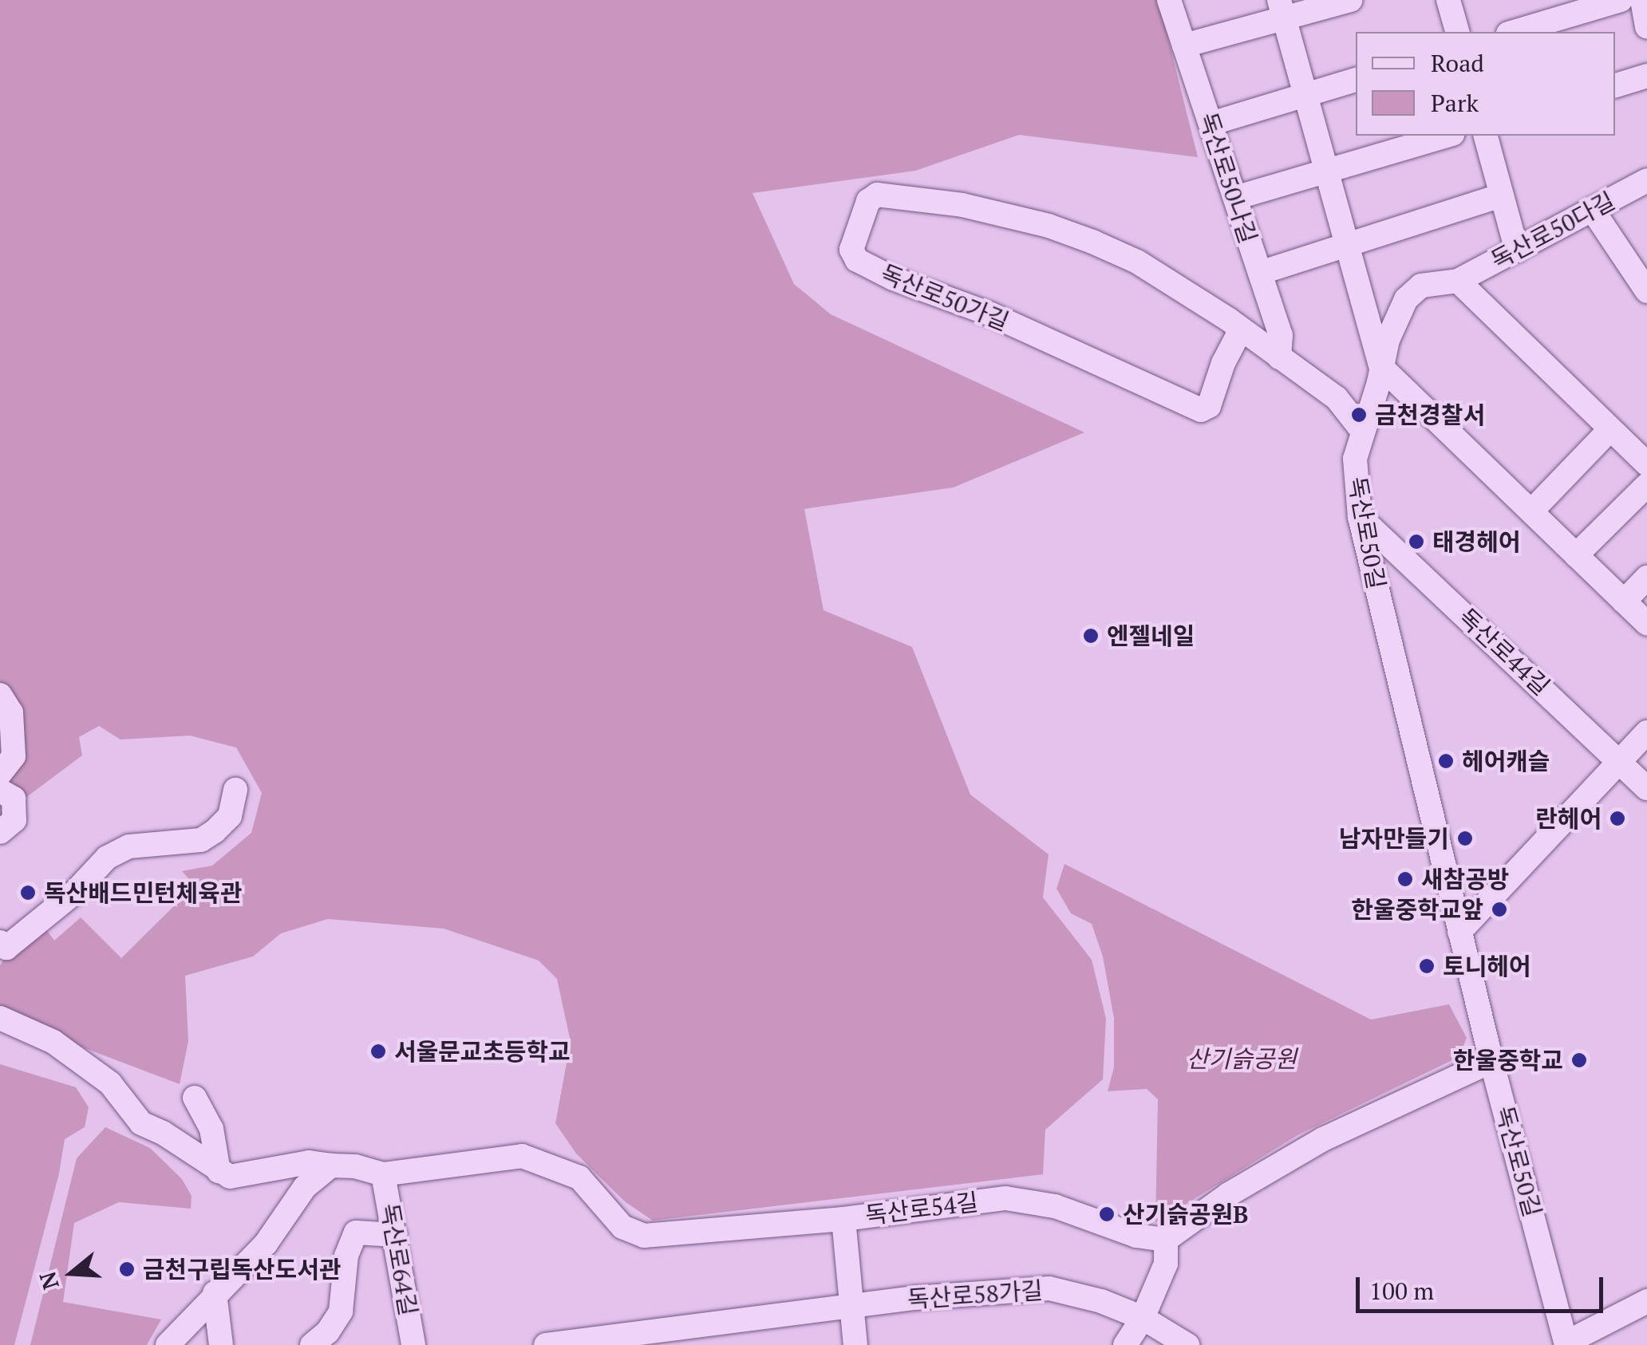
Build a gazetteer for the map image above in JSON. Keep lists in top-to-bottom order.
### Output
{
  "streets": {
    "street": [
      "독산로50나길",
      "독산로50다길",
      "독산로50가길",
      "독산로50길",
      "독산로44길",
      "독산로54길",
      "독산로64길",
      "독산로58가길"
    ]
  },
  "crossings": [
    ["독산로50나길", "독산로50가길"],
    ["독산로50다길", "독산로50길"],
    ["독산로50가길", "독산로50길"],
    ["독산로50길", "독산로44길"],
    ["독산로54길", "독산로64길"]
  ],
  "parks": ["산기슭공원"],
  "places": [
    "금천경찰서",
    "태경헤어",
    "엔젤네일",
    "헤어캐슬",
    "란헤어",
    "남자만들기",
    "새참공방",
    "독산배드민턴체육관",
    "한울중학교앞",
    "토니헤어",
    "서울문교초등학교",
    "한울중학교",
    "산기슭공원B",
    "금천구립독산도서관"
  ],
  "legend": ["Road", "Park"],
  "scale_bar": "100 m",
  "north": "left"
}
